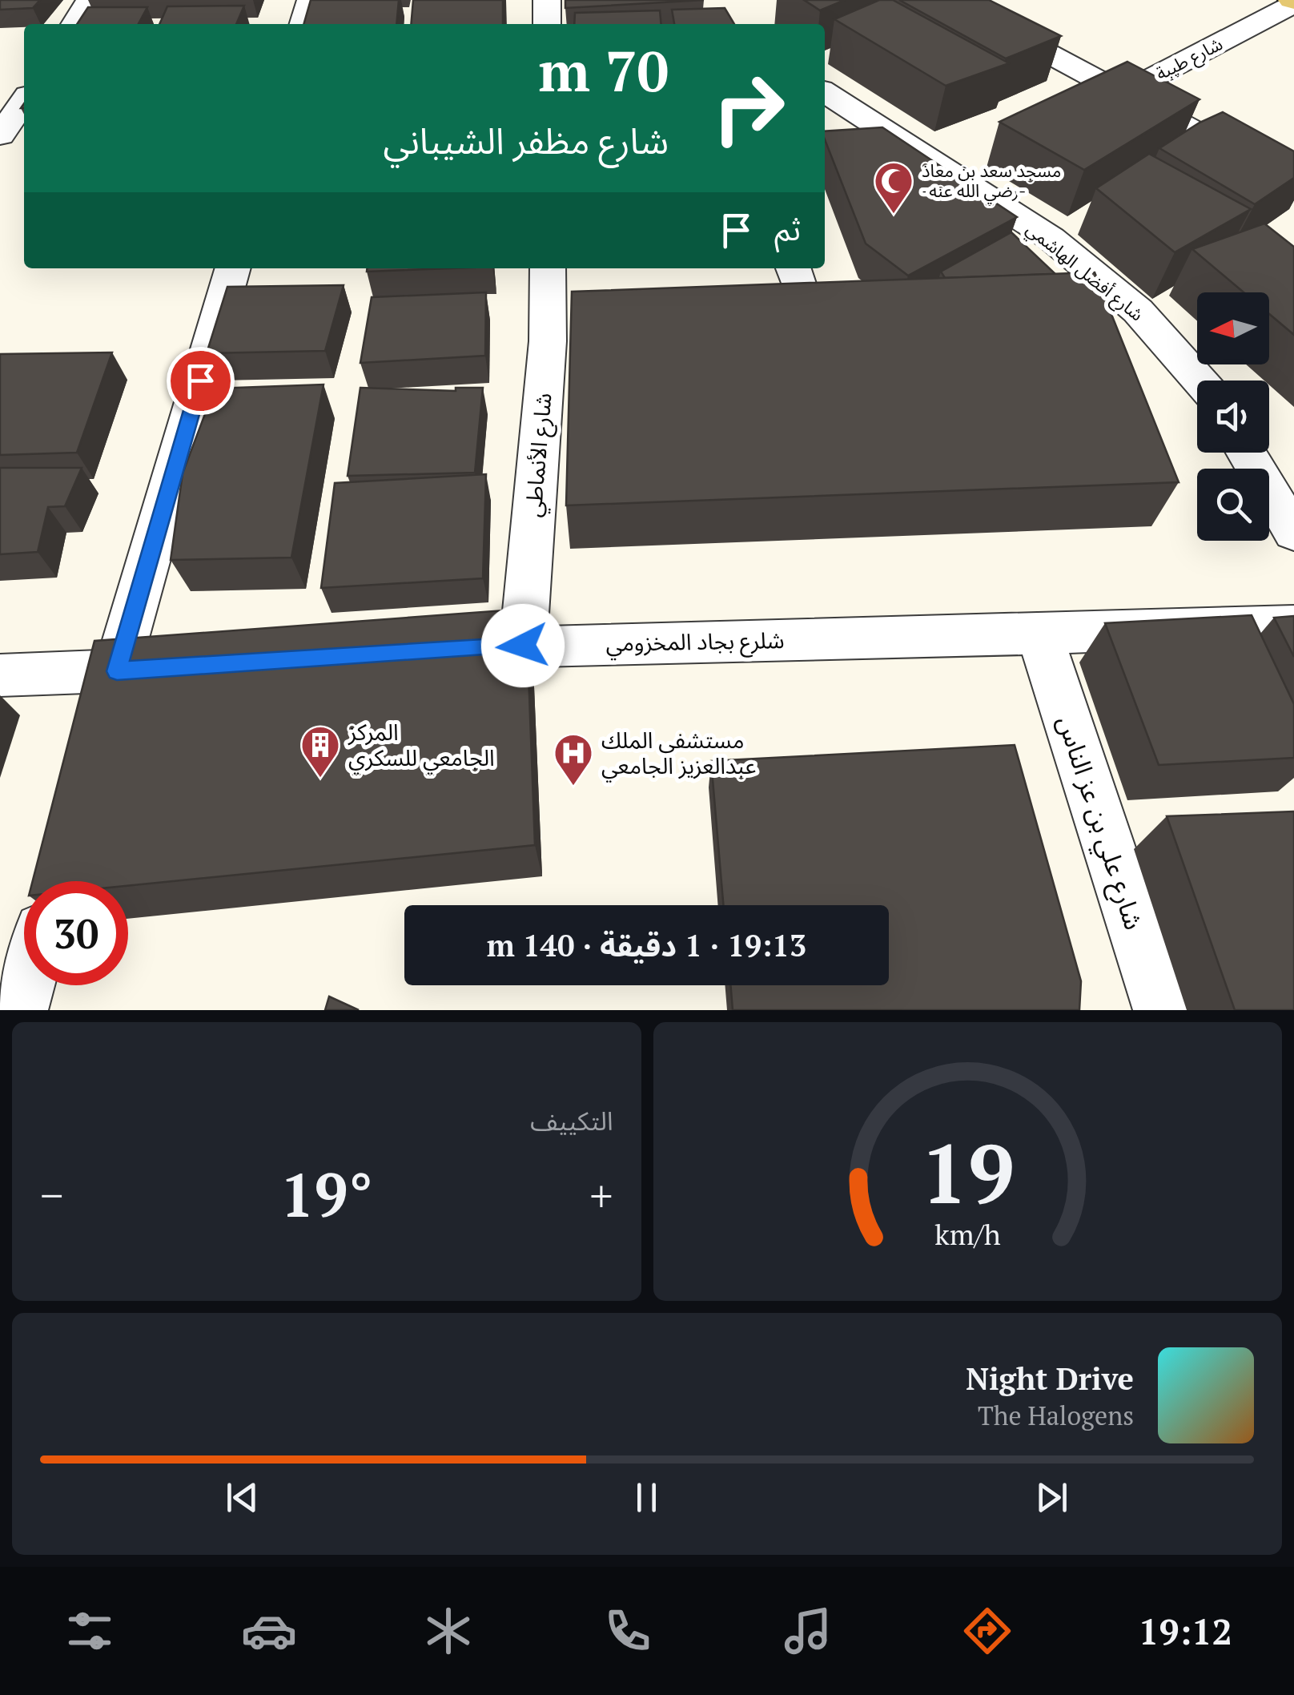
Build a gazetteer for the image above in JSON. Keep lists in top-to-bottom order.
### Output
{
  "streets": {
    "street": [
      "شارع طيبة",
      "شارع أفضل الهاشمي",
      "شارع الأنماطي",
      "شلرع بجاد المخزومي",
      "شارع علي بن عز الناس"
    ]
  },
  "crossings": [
    ["شارع الأنماطي", "شلرع بجاد المخزومي"],
    ["شلرع بجاد المخزومي", "شارع علي بن عز الناس"]
  ],
  "places": {
    "mosque": ["مسجد سعد بن معاذ -رضي الله عنه-"],
    "building": ["المركز الجامعي للسكري"],
    "hospital": ["مستشفى الملك عبدالعزيز الجامعي"]
  },
  "north": "left",
  "page": {
    "turn": ["70 m", "شارع مظفر الشيباني"],
    "then": "ثم",
    "limit": "30",
    "trip": "19:13 · 1 دقيقة · 140 m",
    "tile": "التكييف",
    "heat": ["−", "19°", "+"],
    "song": ["Night Drive", "The Halogens"],
    "tabs": "19:12",
    "gauge": ["19", "km/h"]
  }
}
